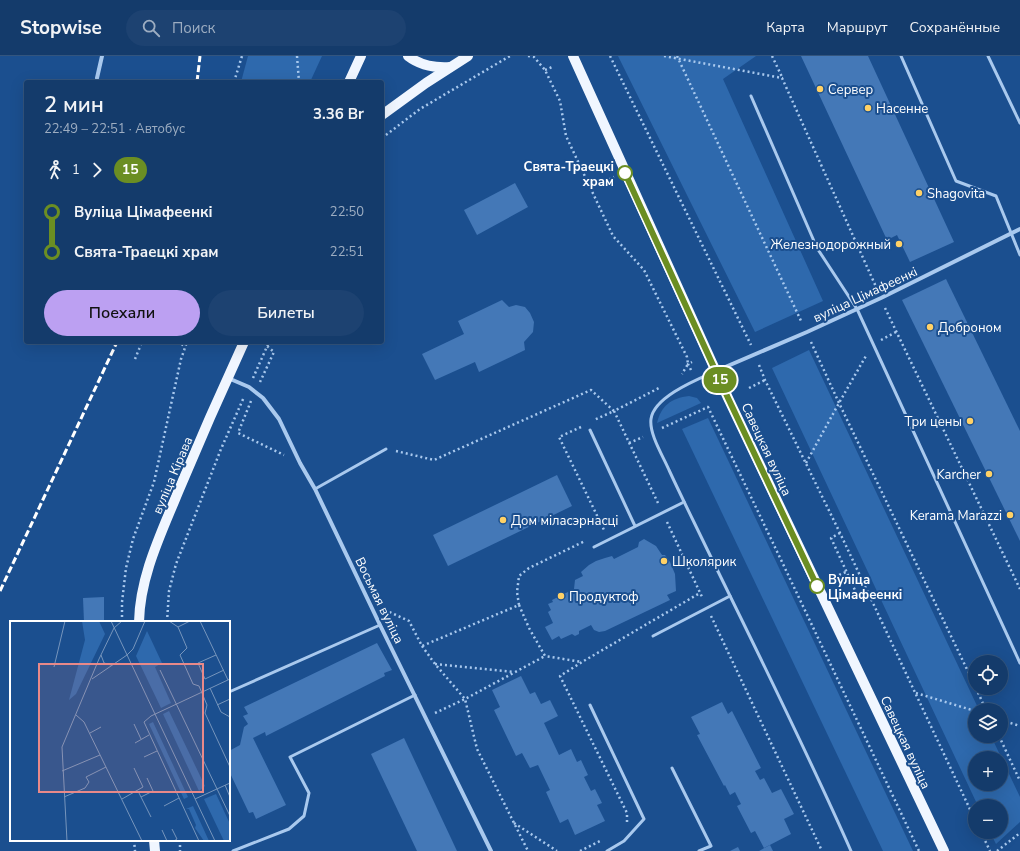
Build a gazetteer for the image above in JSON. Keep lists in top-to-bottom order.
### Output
{
  "streets": {
    "main road": ["Савецкая вуліца", "вуліца Кірава"],
    "street": ["вуліца Цімафеенкі", "Восьмая вуліца"]
  },
  "crossings": [
    ["вуліца Цімафеенкі", "Савецкая вуліца"],
    ["вуліца Кірава", "Восьмая вуліца"]
  ],
  "places": [
    "Сервер",
    "Насенне",
    "Свята-Траецкі храм",
    "Shagovita",
    "Железнодорожный",
    "Доброном",
    "Три цены",
    "Karcher",
    "Kerama Marazzi",
    "Дом міласэрнасці",
    "Школярик",
    "Вуліца Цімафеенкі",
    "Продуктоф"
  ],
  "lines": ["bus line 15"],
  "page": {
    "header": "Stopwise",
    "search": "Поиск",
    "nav": ["Карта", "Маршрут", "Сохранённые"],
    "on_map": "15",
    "heading": ["2 мин", "22:49 – 22:51 · Автобус", "3.36 Br"],
    "legs": ["1", "15"],
    "list": [
      {
        "name": "Вуліца Цімафеенкі",
        "value": "22:50"
      },
      {
        "name": "Свята-Траецкі храм",
        "value": "22:51"
      }
    ],
    "buttons": ["Поехали", "Билеты"],
    "map_buttons": ["+", "−"]
  }
}
